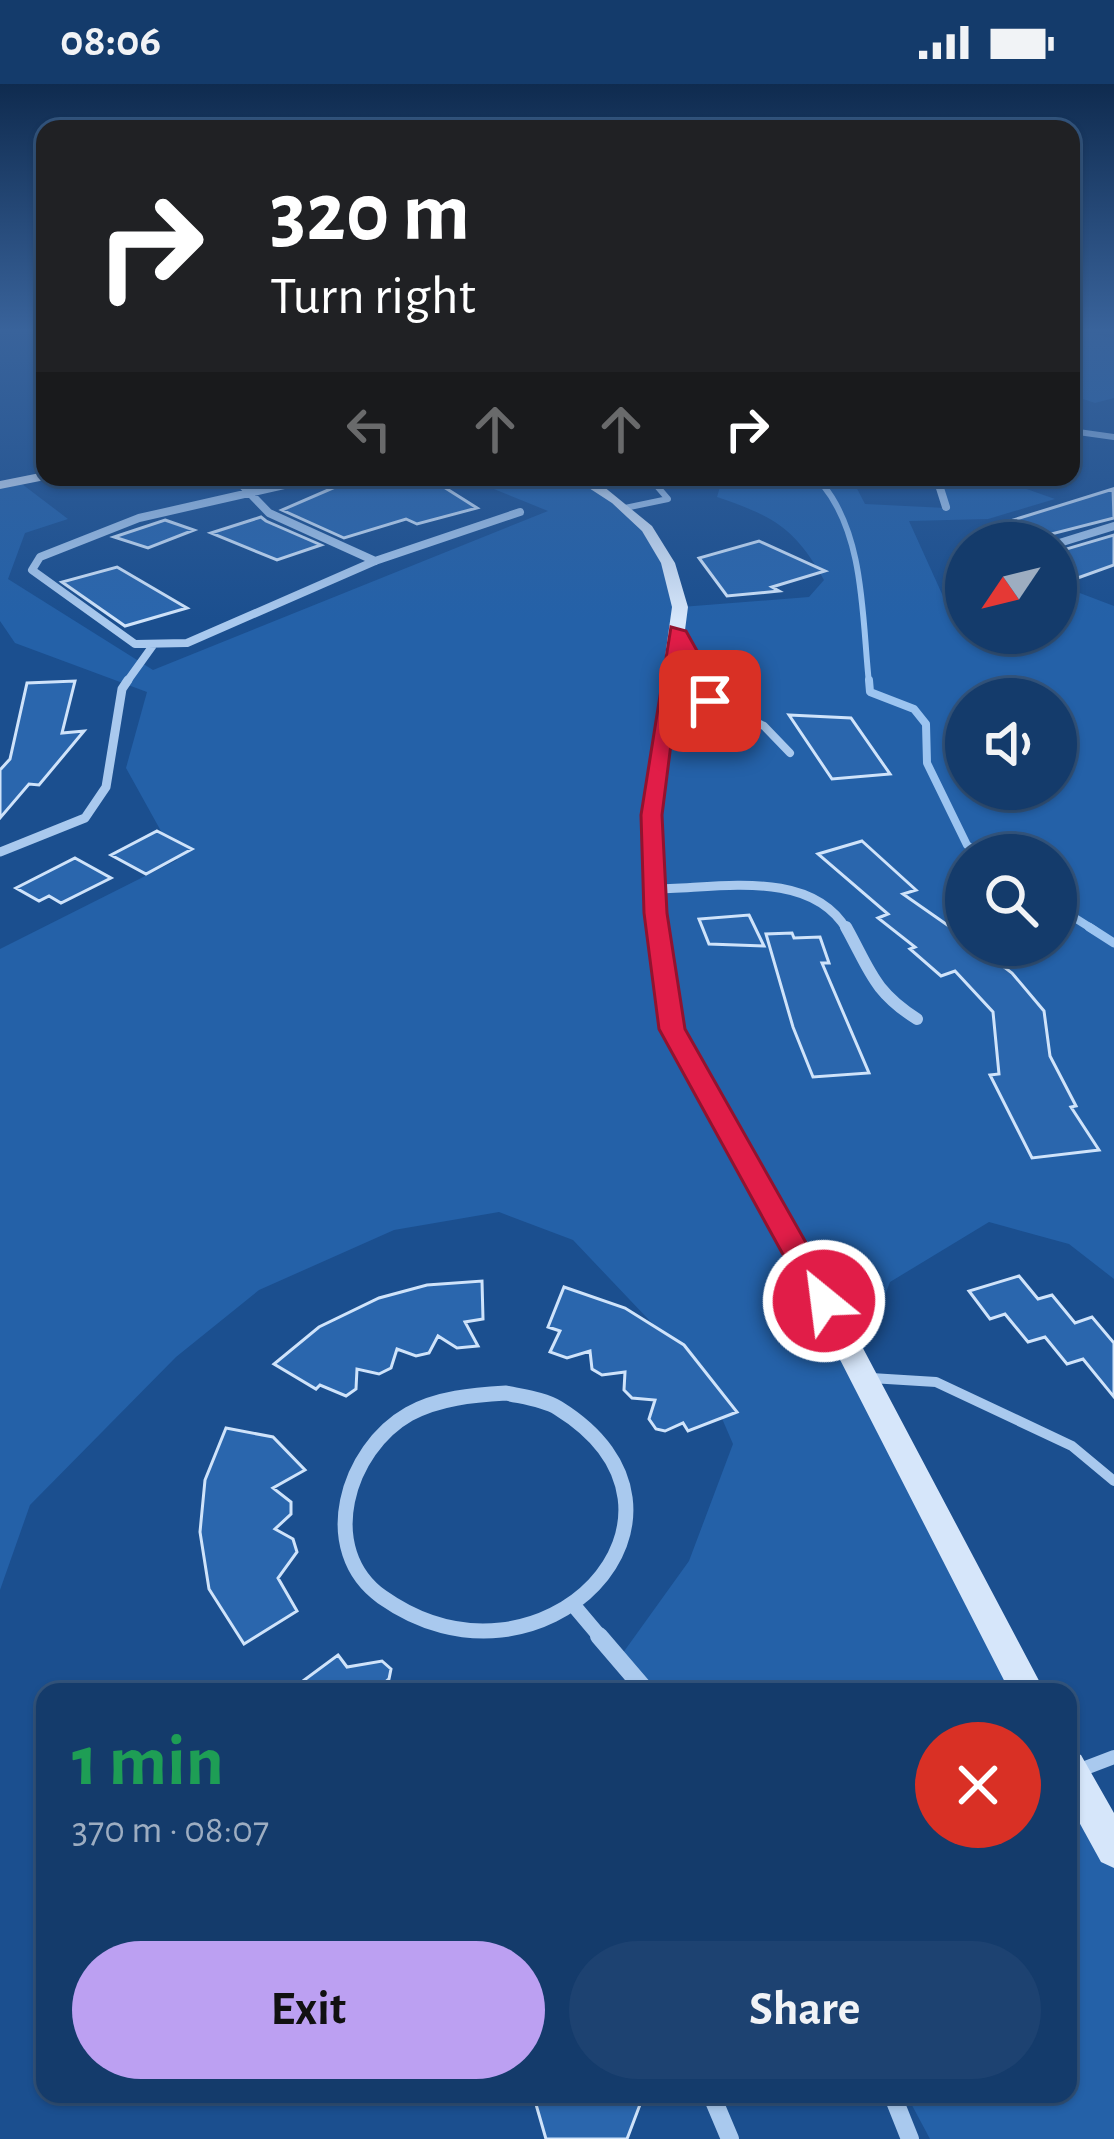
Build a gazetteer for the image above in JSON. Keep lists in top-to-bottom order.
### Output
{
  "north": "bottom left",
  "page": {
    "status": "08:06",
    "turn": ["320 m", "Turn right"],
    "heading": ["1 min", "370 m · 08:07"],
    "buttons": ["Exit", "Share"]
  }
}
